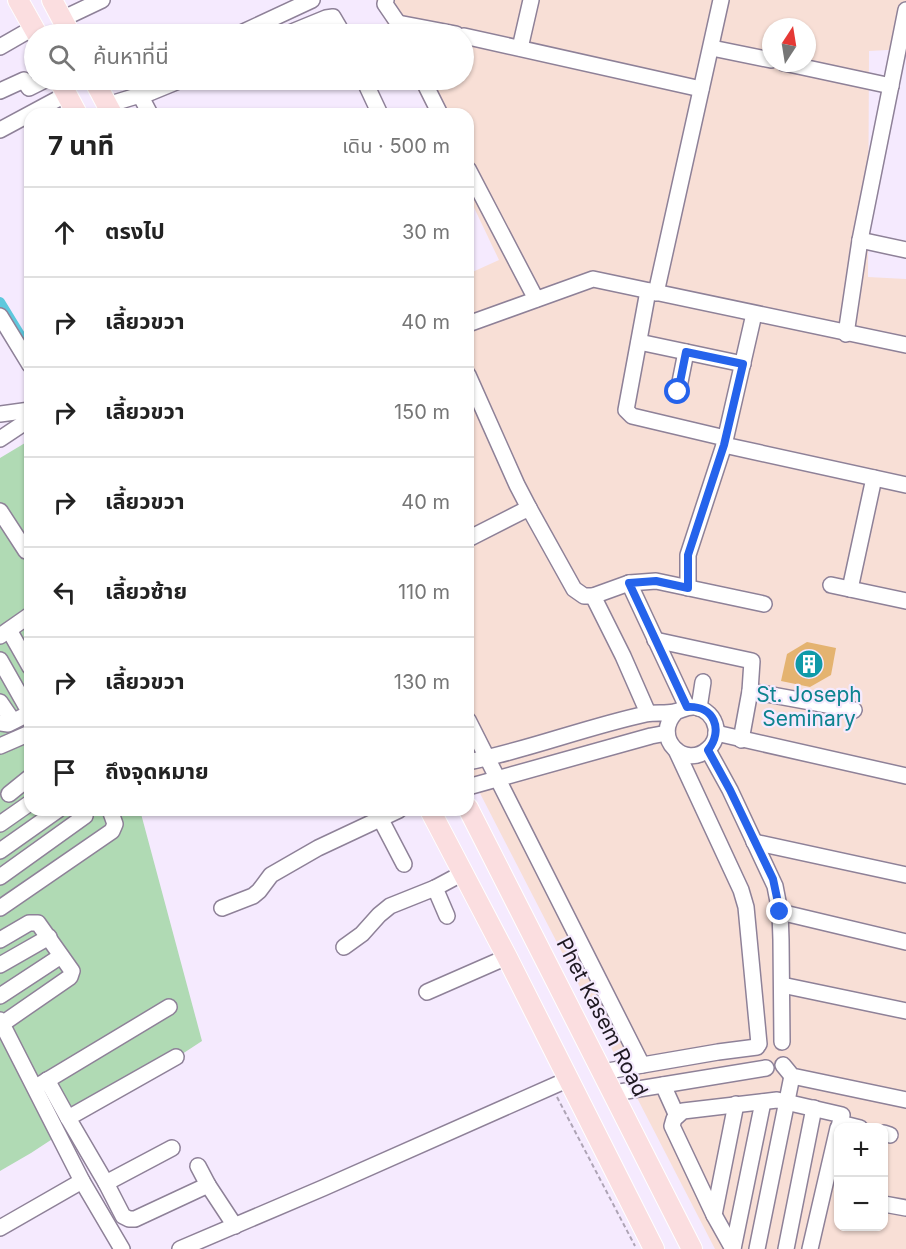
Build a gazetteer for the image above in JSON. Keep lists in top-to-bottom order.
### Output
{
  "streets": {
    "main road": ["Phet Kasem Road"]
  },
  "places": {
    "building": ["St. Joseph Seminary"]
  },
  "north": "top",
  "page": {
    "search": "ค้นหาที่นี่",
    "heading": ["7 นาที", "เดิน · 500 m"],
    "list": [
      ["ตรงไป", "30 m"],
      ["เลี้ยวขวา", "40 m"],
      ["เลี้ยวขวา", "150 m"],
      ["เลี้ยวขวา", "40 m"],
      ["เลี้ยวซ้าย", "110 m"],
      ["เลี้ยวขวา", "130 m"],
      "ถึงจุดหมาย"
    ],
    "map_buttons": ["+", "−"]
  }
}
